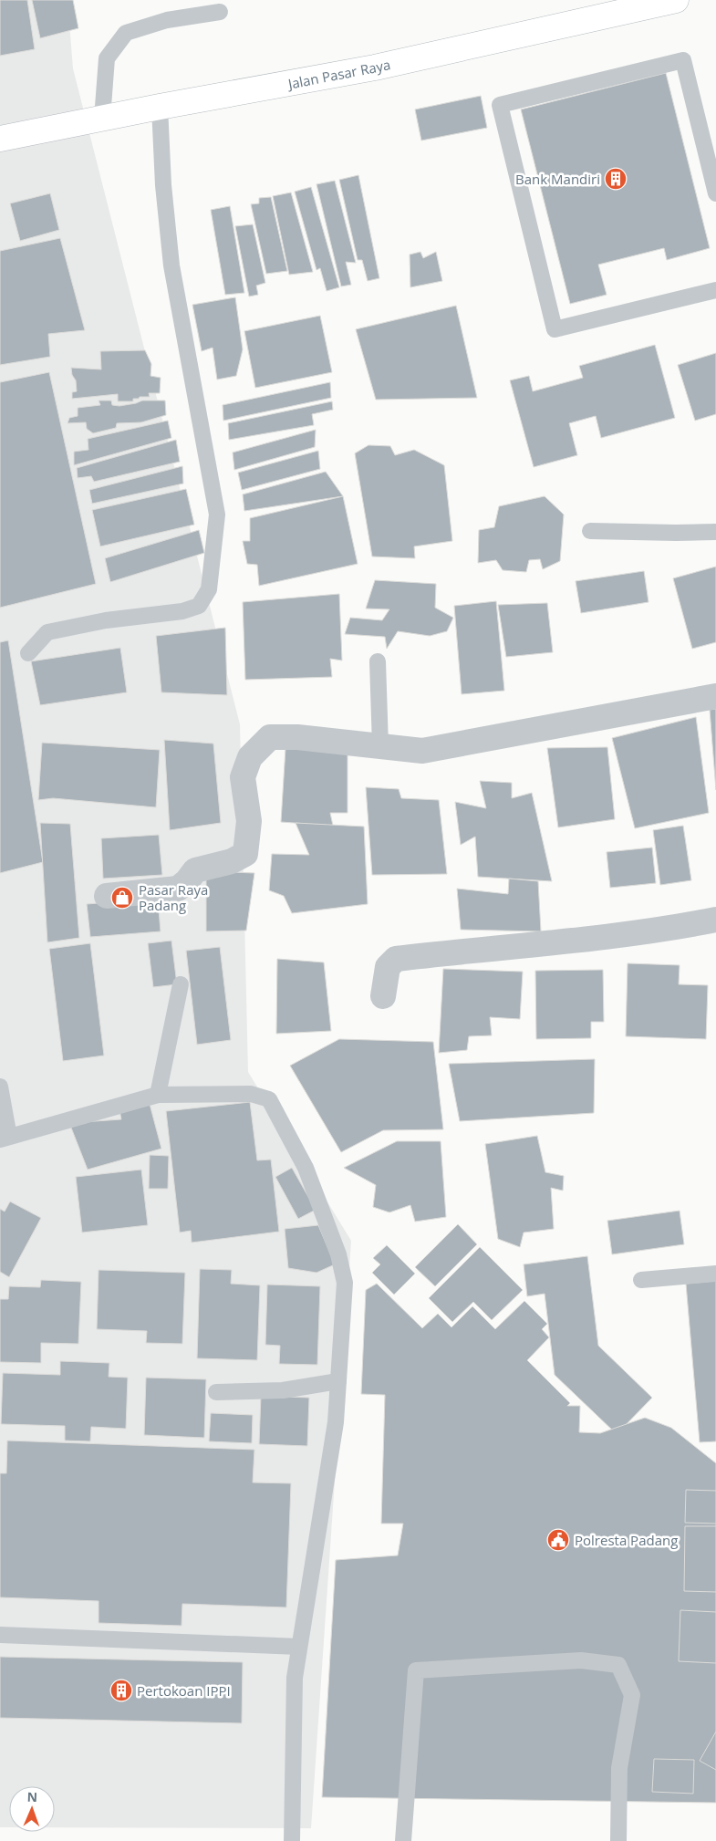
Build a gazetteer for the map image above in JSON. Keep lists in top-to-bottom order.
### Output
{
  "streets": {
    "main road": ["Jalan Pasar Raya"]
  },
  "places": {
    "building": ["Bank Mandiri", "Pertokoan IPPI"],
    "shop": ["Pasar Raya Padang"],
    "public building": ["Polresta Padang"]
  },
  "north": "top"
}
